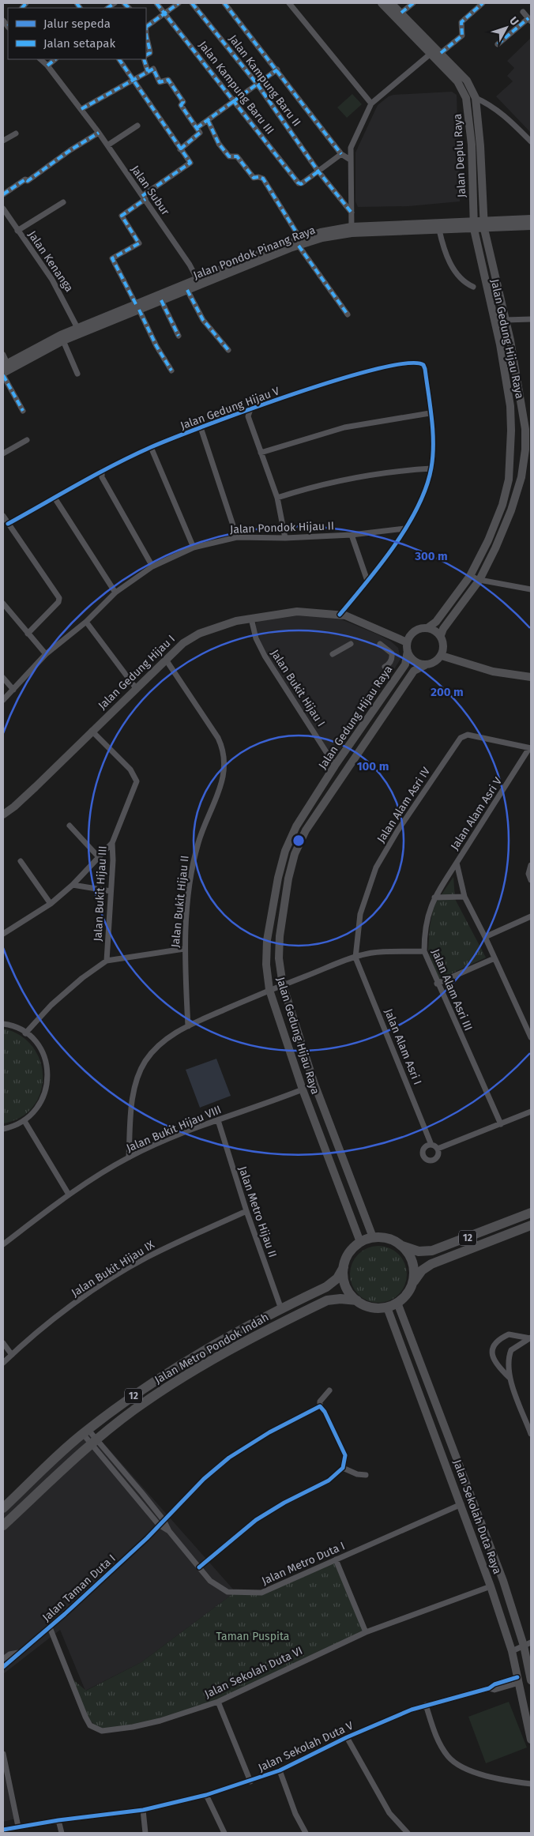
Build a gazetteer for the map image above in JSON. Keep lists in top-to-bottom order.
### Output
{
  "streets": {
    "highway": ["12", "Jalan Metro Pondok Indah"],
    "main road": [
      "Jalan Deplu Raya",
      "Jalan Pondok Pinang Raya",
      "Jalan Gedung Hijau Raya",
      "Jalan Gedung Hijau I",
      "Jalan Sekolah Duta Raya"
    ],
    "street": [
      "Jalan Kampung Baru II",
      "Jalan Kampung Baru III",
      "Jalan Subur",
      "Jalan Kenanga",
      "Jalan Gedung Hijau V",
      "Jalan Pondok Hijau II",
      "Jalan Bukit Hijau I",
      "Jalan Alam Asri IV",
      "Jalan Alam Asri V",
      "Jalan Bukit Hijau III",
      "Jalan Bukit Hijau II",
      "Jalan Alam Asri III",
      "Jalan Alam Asri I",
      "Jalan Bukit Hijau VIII",
      "Jalan Metro Hijau II",
      "Jalan Bukit Hijau IX",
      "Jalan Metro Duta I",
      "Jalan Taman Duta I",
      "Jalan Sekolah Duta VI",
      "Jalan Sekolah Duta V"
    ]
  },
  "crossings": [
    ["Jalan Kampung Baru II", "Jalan Kampung Baru III"],
    ["Jalan Deplu Raya", "Jalan Pondok Pinang Raya"],
    ["Jalan Deplu Raya", "Jalan Gedung Hijau Raya"],
    ["Jalan Subur", "Jalan Pondok Pinang Raya"],
    ["Jalan Pondok Pinang Raya", "Jalan Kenanga"],
    ["Jalan Pondok Pinang Raya", "Jalan Gedung Hijau Raya"],
    ["Jalan Gedung Hijau Raya", "Jalan Gedung Hijau I"],
    ["Jalan Gedung Hijau Raya", "Jalan Bukit Hijau I"],
    ["Jalan Gedung Hijau Raya", "Jalan Bukit Hijau VIII"],
    ["Jalan Gedung Hijau Raya", "12"],
    ["Jalan Gedung Hijau Raya", "Jalan Metro Pondok Indah"],
    ["Jalan Gedung Hijau Raya", "Jalan Sekolah Duta Raya"],
    ["Jalan Gedung Hijau I", "Jalan Bukit Hijau I"],
    ["Jalan Gedung Hijau I", "Jalan Bukit Hijau III"],
    ["Jalan Gedung Hijau I", "Jalan Bukit Hijau II"],
    ["Jalan Alam Asri IV", "Jalan Alam Asri V"],
    ["Jalan Alam Asri IV", "Jalan Alam Asri I"],
    ["Jalan Alam Asri V", "Jalan Alam Asri III"],
    ["Jalan Bukit Hijau VIII", "Jalan Metro Hijau II"],
    ["Jalan Metro Hijau II", "Jalan Bukit Hijau IX"],
    ["Jalan Metro Hijau II", "Jalan Metro Pondok Indah"],
    ["12", "Jalan Metro Pondok Indah"],
    ["12", "Jalan Sekolah Duta Raya"],
    ["Jalan Metro Pondok Indah", "Jalan Sekolah Duta Raya"],
    ["Jalan Metro Pondok Indah", "Jalan Metro Duta I"],
    ["Jalan Sekolah Duta Raya", "Jalan Metro Duta I"],
    ["Jalan Sekolah Duta Raya", "Jalan Sekolah Duta VI"],
    ["Jalan Sekolah Duta Raya", "Jalan Sekolah Duta V"],
    ["Jalan Metro Duta I", "Jalan Taman Duta I"],
    ["Jalan Taman Duta I", "Jalan Sekolah Duta VI"]
  ],
  "parks": ["Taman Puspita"],
  "legend": ["Jalur sepeda", "Jalan setapak"],
  "north": "top right",
  "rings": ["300 m", "200 m", "100 m"]
}
